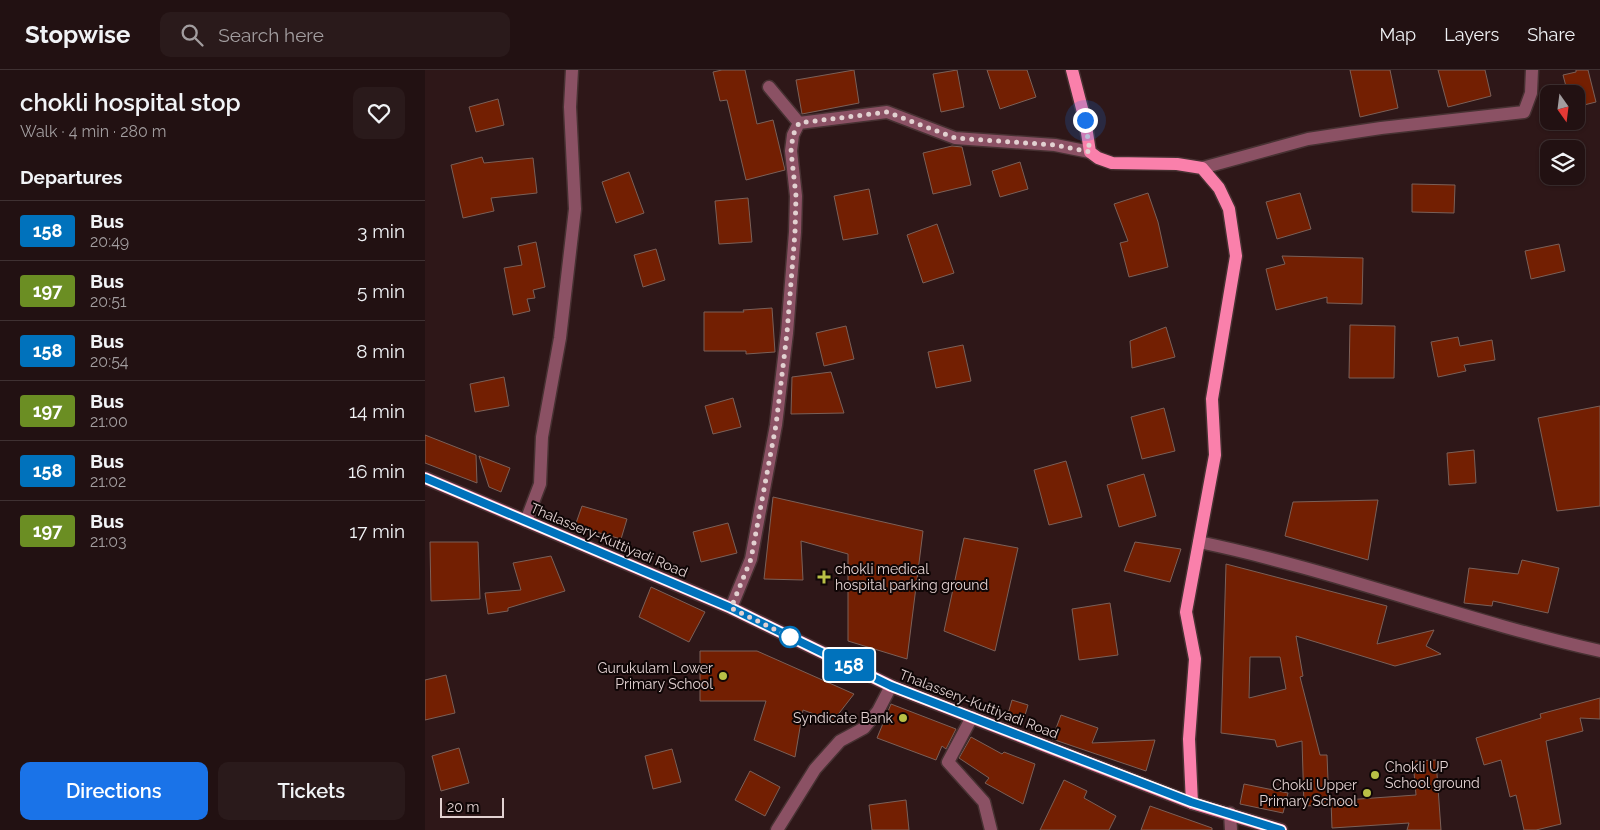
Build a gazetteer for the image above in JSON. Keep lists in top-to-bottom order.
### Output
{
  "streets": {
    "main road": ["Thalassery-Kuttiyadi Road"]
  },
  "places": {
    "health": ["chokli medical hospital parking ground"],
    "other": [
      "Gurukulam Lower Primary School",
      "Syndicate Bank",
      "Chokli UP School ground",
      "Chokli Upper Primary School"
    ]
  },
  "lines": ["bus line 158"],
  "scale_bar": "20 m",
  "north": "bottom",
  "page": {
    "header": "Stopwise",
    "search": "Search here",
    "nav": ["Map", "Layers", "Share"],
    "heading": [
      ["chokli hospital stop", "Walk · 4 min · 280 m"],
      "Departures"
    ],
    "on_map": "158",
    "list": [
      {
        "mark": "158",
        "name": "Bus",
        "note": "20:49",
        "value": "3 min"
      },
      {
        "mark": "197",
        "name": "Bus",
        "note": "20:51",
        "value": "5 min"
      },
      {
        "mark": "158",
        "name": "Bus",
        "note": "20:54",
        "value": "8 min"
      },
      {
        "mark": "197",
        "name": "Bus",
        "note": "21:00",
        "value": "14 min"
      },
      {
        "mark": "158",
        "name": "Bus",
        "note": "21:02",
        "value": "16 min"
      },
      {
        "mark": "197",
        "name": "Bus",
        "note": "21:03",
        "value": "17 min"
      }
    ],
    "buttons": ["Directions", "Tickets"],
    "scale": "20 m"
  }
}
